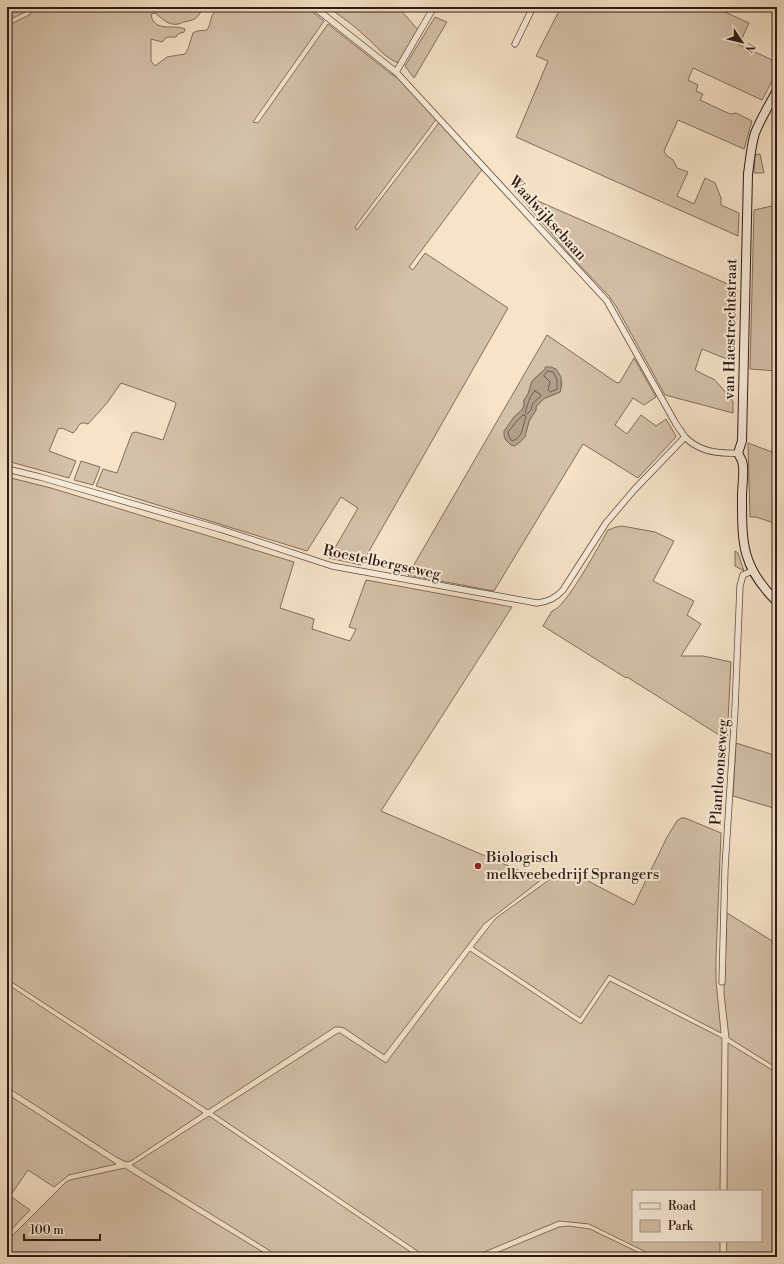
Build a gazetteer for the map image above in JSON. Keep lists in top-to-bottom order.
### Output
{
  "streets": {
    "street": [
      "Waalwijksebaan",
      "van Haestrechtstraat",
      "Roestelbergseweg",
      "Plantloonseweg"
    ]
  },
  "crossings": [
    ["Waalwijksebaan", "van Haestrechtstraat"],
    ["Waalwijksebaan", "Roestelbergseweg"],
    ["van Haestrechtstraat", "Plantloonseweg"]
  ],
  "places": ["Biologisch melkveebedrijf Sprangers"],
  "legend": ["Road", "Park"],
  "scale_bar": "100 m",
  "north": "bottom right"
}
